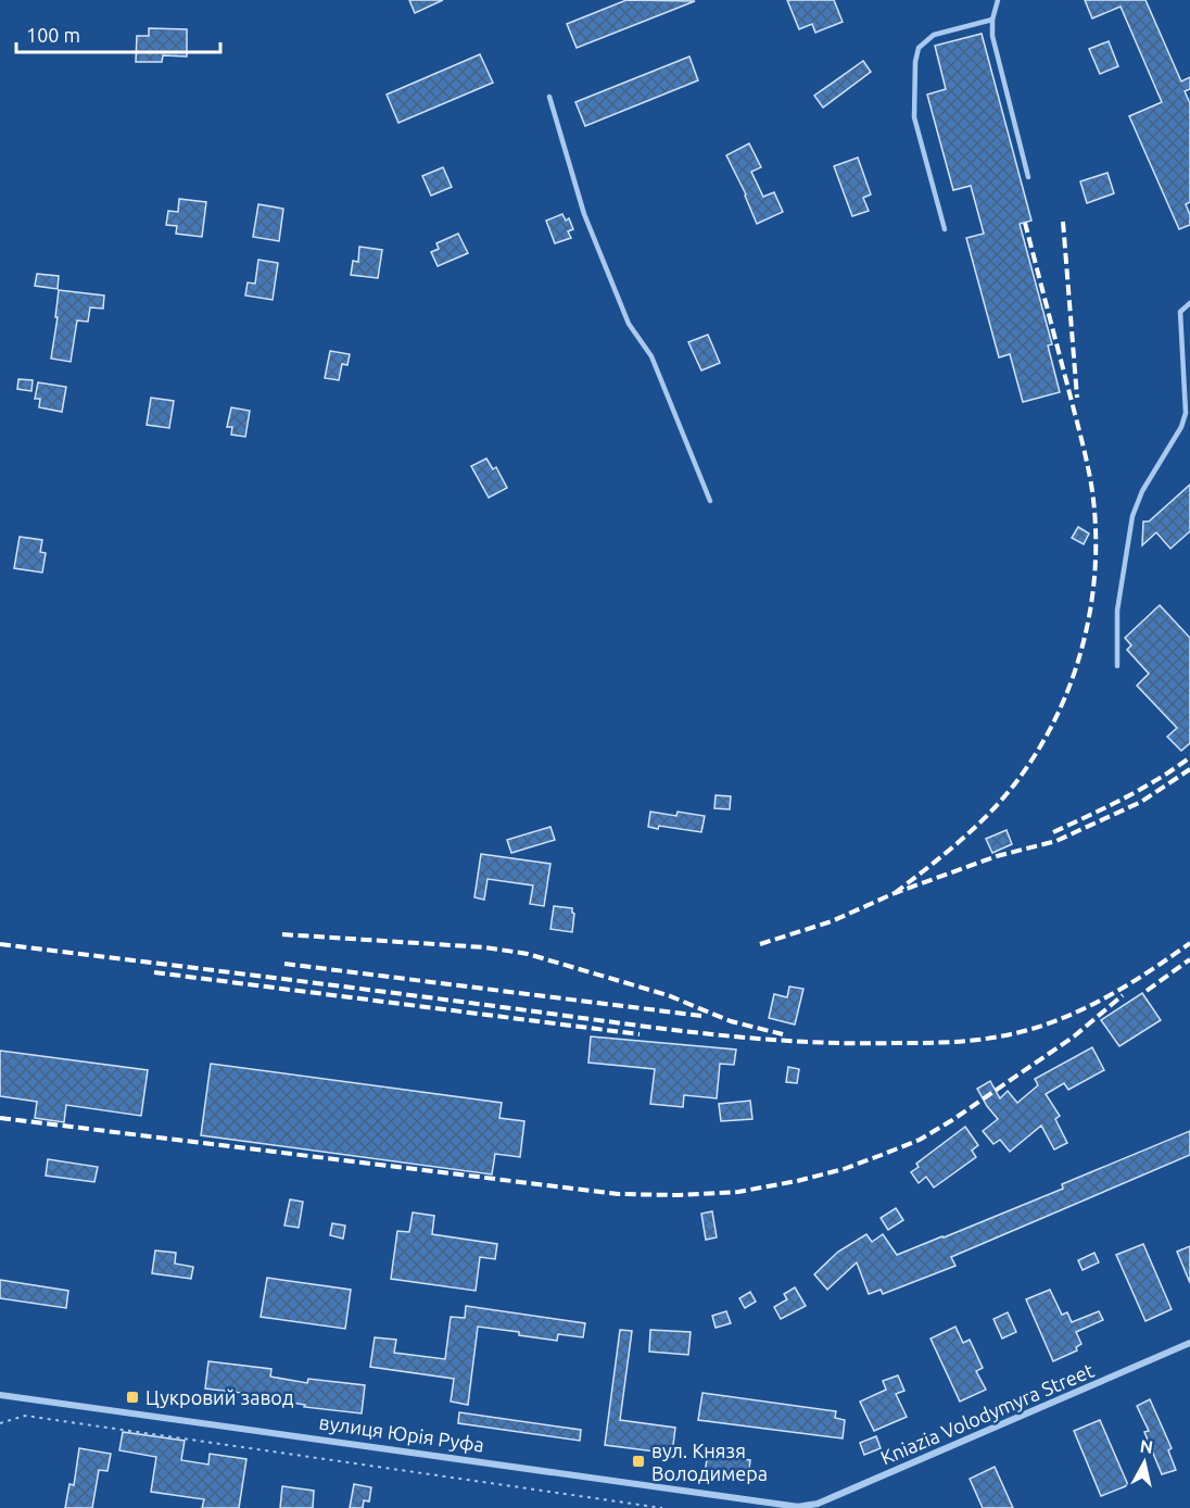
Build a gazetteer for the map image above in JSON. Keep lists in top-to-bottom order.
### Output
{
  "streets": {
    "street": ["Kniazia Volodymyra Street", "вулиця Юрія Руфа"]
  },
  "crossings": [
    ["Kniazia Volodymyra Street", "вулиця Юрія Руфа"]
  ],
  "places": {
    "transit": ["Цукровий завод", "вул. Князя Володимера"]
  },
  "scale_bar": "100 m",
  "north": "top"
}
